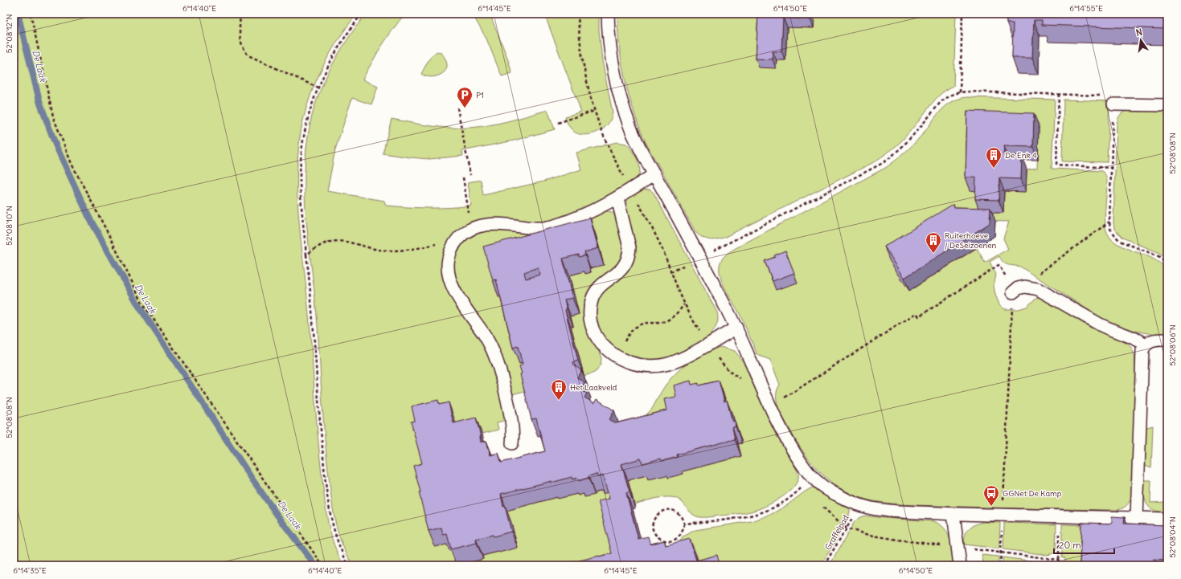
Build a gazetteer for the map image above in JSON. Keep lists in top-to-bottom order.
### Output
{
  "streets": {
    "path": ["Graffelpad"]
  },
  "water": ["De Laak"],
  "places": {
    "parking": ["P1"],
    "building": ["De Enk 4", "Ruiterhoeve / DeSeizoenen", "Het Laakveld"],
    "bus stop": ["GGNet De Kamp"]
  },
  "scale_bar": "20 m",
  "north": "top",
  "coordinates": [
    "6°14'40\"E",
    "6°14'45\"E",
    "6°14'50\"E",
    "6°14'55\"E",
    "52°08'12\"N",
    "52°08'08\"N",
    "52°08'10\"N",
    "52°08'06\"N",
    "52°08'04\"N",
    "6°14'35\"E"
  ]
}
